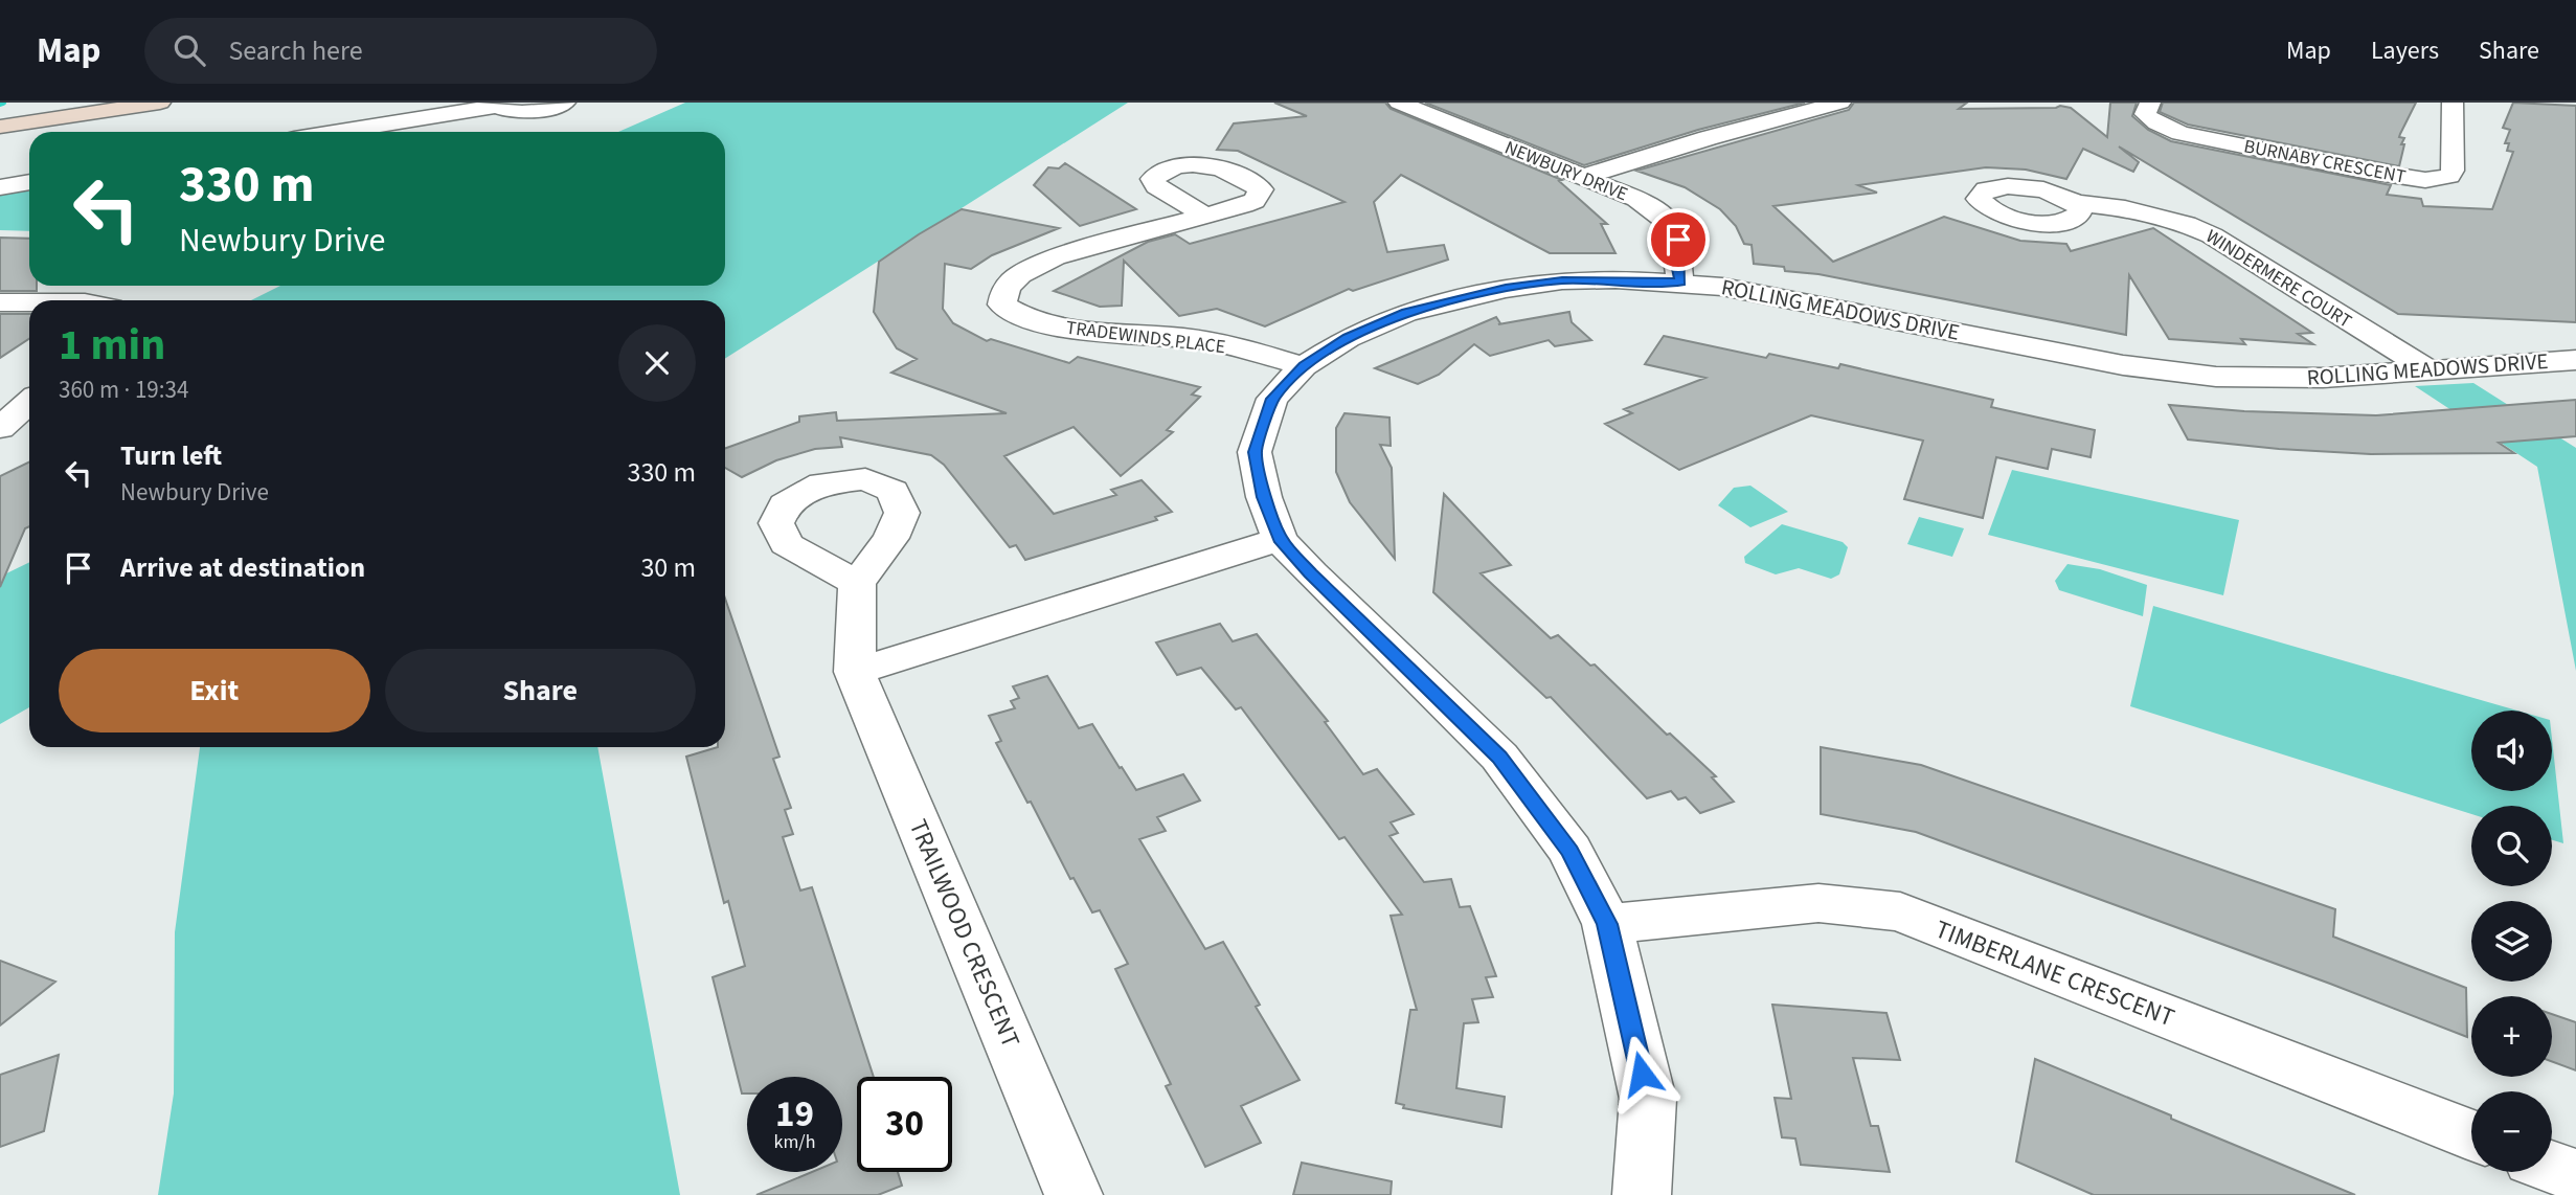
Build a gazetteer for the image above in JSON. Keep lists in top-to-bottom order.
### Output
{
  "streets": {
    "street": [
      "BURNABY CRESCENT",
      "NEWBURY DRIVE",
      "WINDERMERE COURT",
      "ROLLING MEADOWS DRIVE",
      "TRADEWINDS PLACE",
      "TRAILWOOD CRESCENT",
      "TIMBERLANE CRESCENT"
    ]
  },
  "crossings": [
    ["NEWBURY DRIVE", "ROLLING MEADOWS DRIVE"],
    ["WINDERMERE COURT", "ROLLING MEADOWS DRIVE"],
    ["ROLLING MEADOWS DRIVE", "TRADEWINDS PLACE"],
    ["ROLLING MEADOWS DRIVE", "TIMBERLANE CRESCENT"]
  ],
  "page": {
    "header": "Map",
    "search": "Search here",
    "nav": ["Map", "Layers", "Share"],
    "turn": ["330 m", "Newbury Drive"],
    "heading": ["1 min", "360 m · 19:34"],
    "list": [
      {
        "name": "Turn left",
        "note": "Newbury Drive",
        "value": "330 m"
      },
      {
        "name": "Arrive at destination",
        "value": "30 m"
      }
    ],
    "buttons": ["Exit", "Share"],
    "map_buttons": ["+", "−"],
    "speed": "19 km/h",
    "limit": "30"
  }
}
